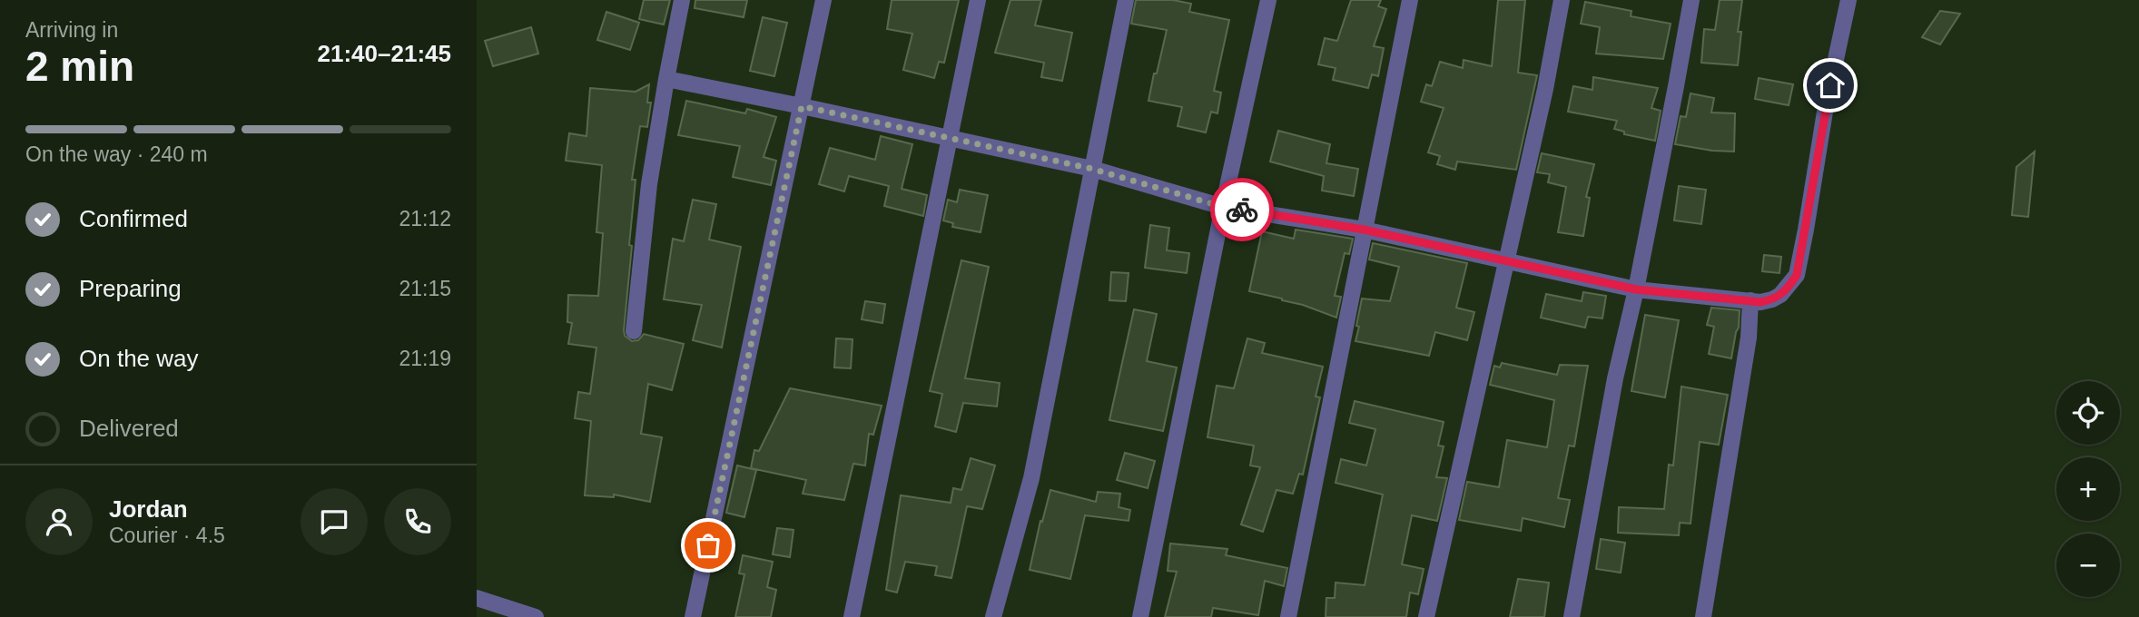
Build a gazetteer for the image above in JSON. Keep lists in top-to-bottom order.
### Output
{
  "page": {
    "heading": ["2 min", "Arriving in", "21:40–21:45"],
    "panel": ["Jordan", "Courier · 4.5"],
    "bar": "On the way · 240 m",
    "list": [
      ["Confirmed", "21:12"],
      ["Preparing", "21:15"],
      ["On the way", "21:19"],
      "Delivered"
    ],
    "map_buttons": ["+", "−"]
  }
}
